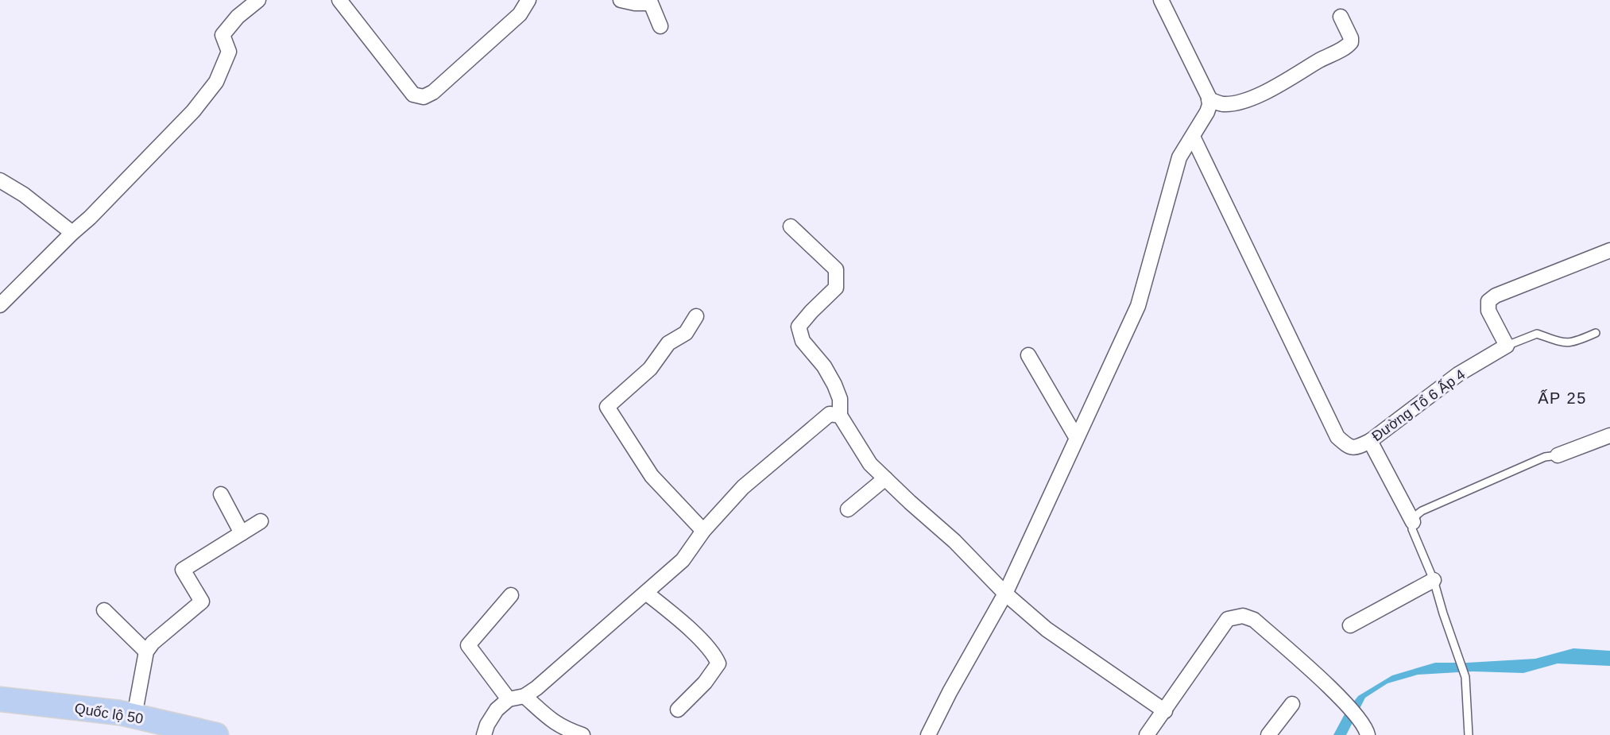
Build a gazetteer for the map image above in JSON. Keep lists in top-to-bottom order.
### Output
{
  "streets": {
    "highway": ["Quốc lộ 50"],
    "street": ["Đường Tổ 6 Ấp 4"]
  },
  "districts": ["ẤP 25"]
}
